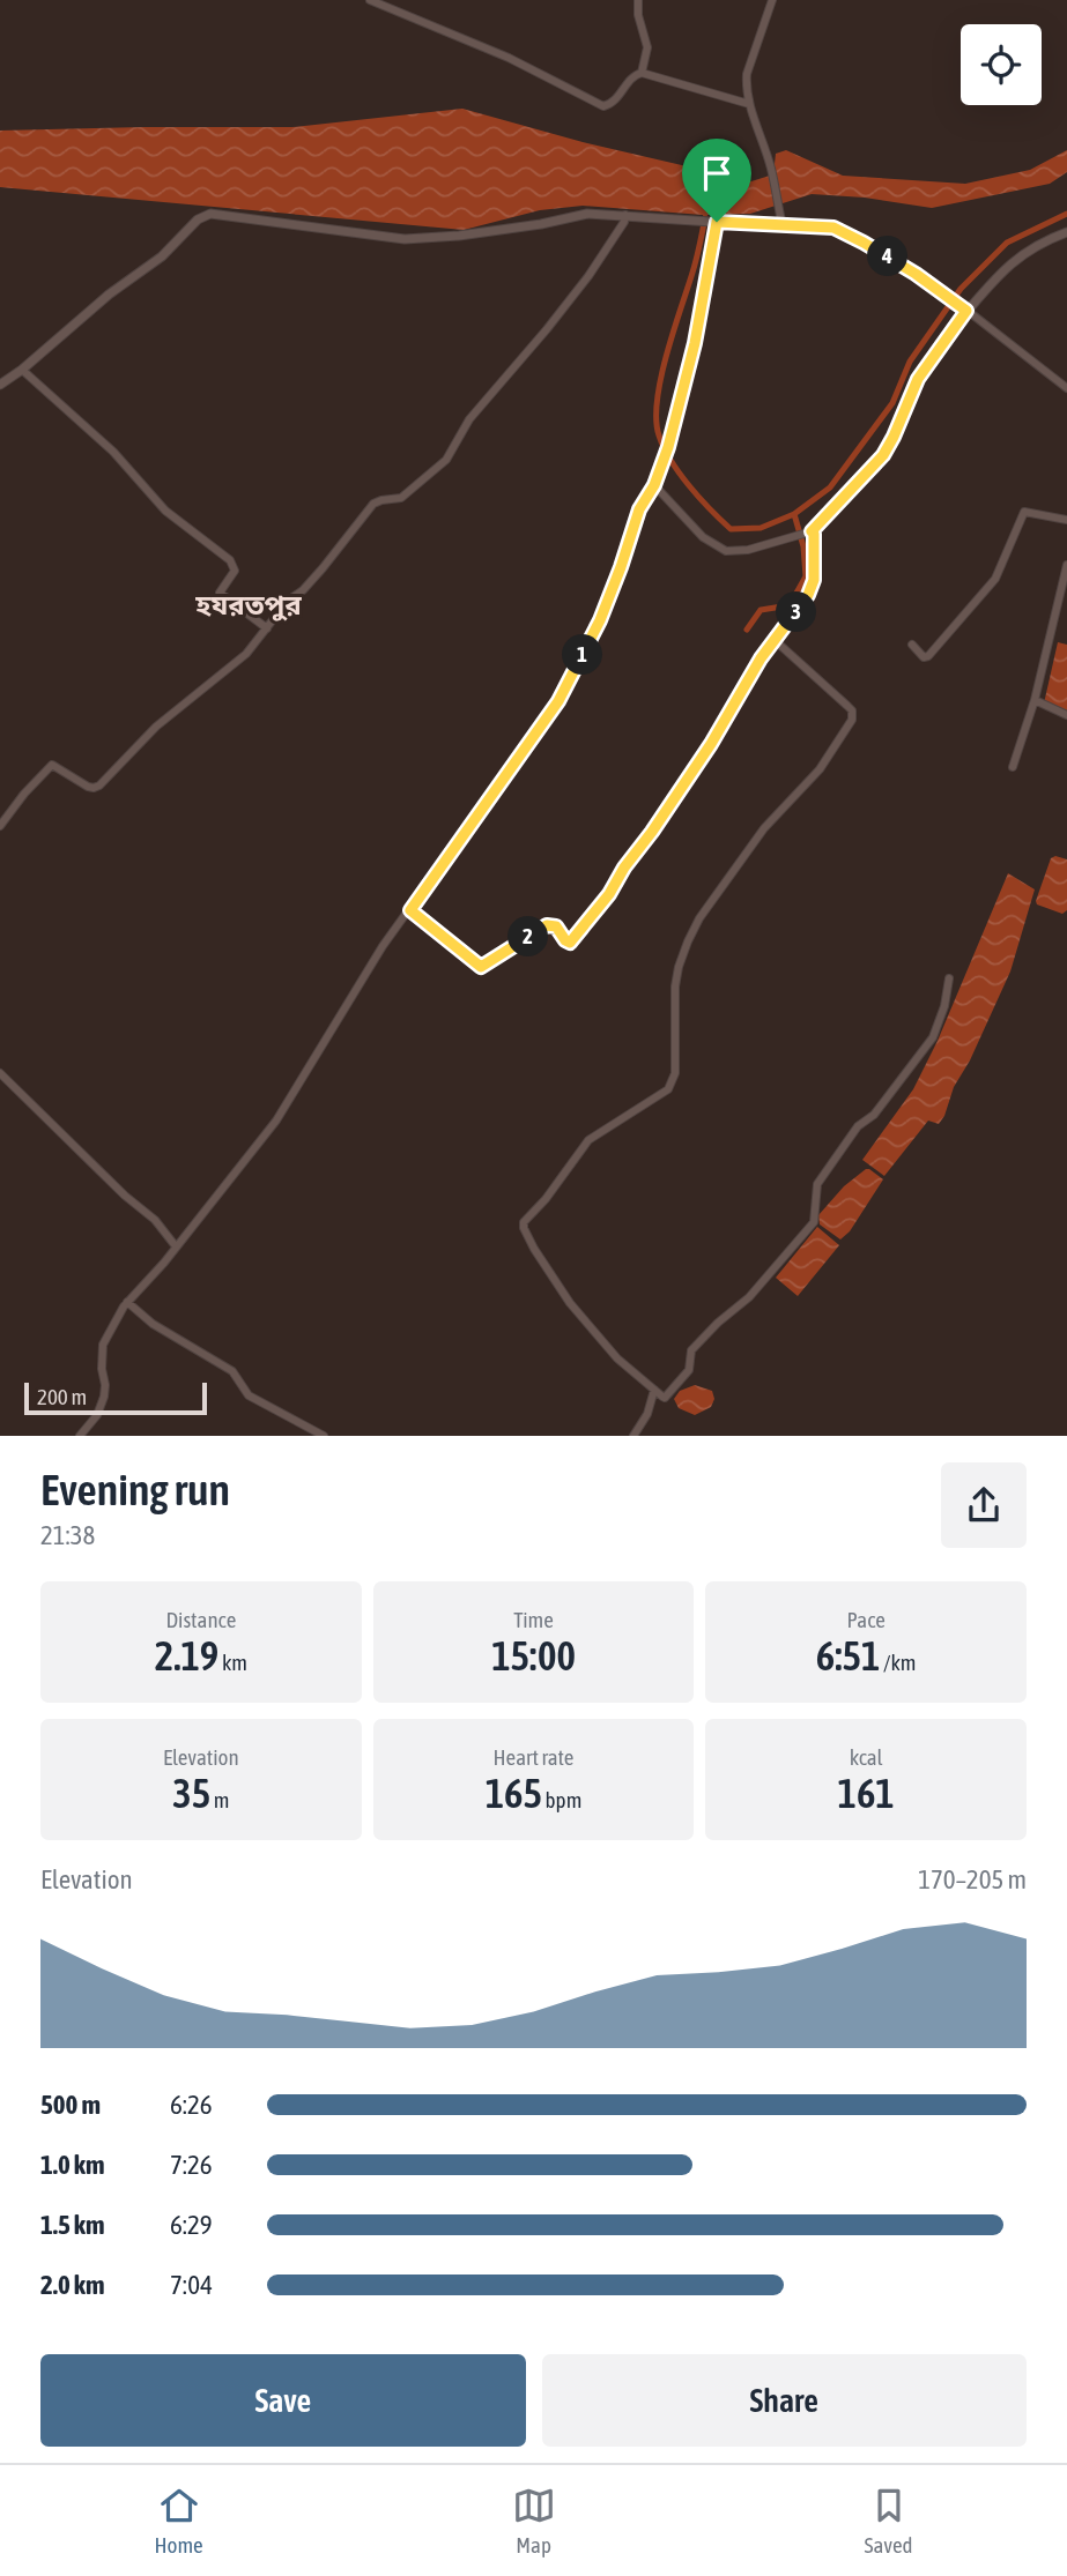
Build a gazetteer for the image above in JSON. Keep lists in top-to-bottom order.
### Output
{
  "districts": ["হযরতপুর"],
  "scale_bar": "200 m",
  "page": {
    "pins": [
      "4",
      "3",
      "1",
      "2"
    ],
    "scale": "200 m",
    "heading": ["Evening run", "21:38"],
    "stats": [
      ["Distance", "2.19 km"],
      ["Time", "15:00"],
      ["Pace", "6:51 /km"],
      ["Elevation", "35 m"],
      ["Heart rate", "165 bpm"],
      ["kcal", "161"]
    ],
    "chart": ["Elevation", "170–205 m"],
    "list": [
      {
        "name": "500 m",
        "note": "6:26"
      },
      {
        "name": "1.0 km",
        "note": "7:26"
      },
      {
        "name": "1.5 km",
        "note": "6:29"
      },
      {
        "name": "2.0 km",
        "note": "7:04"
      }
    ],
    "buttons": ["Save", "Share"],
    "tabs": ["Home", "Map", "Saved"]
  }
}
